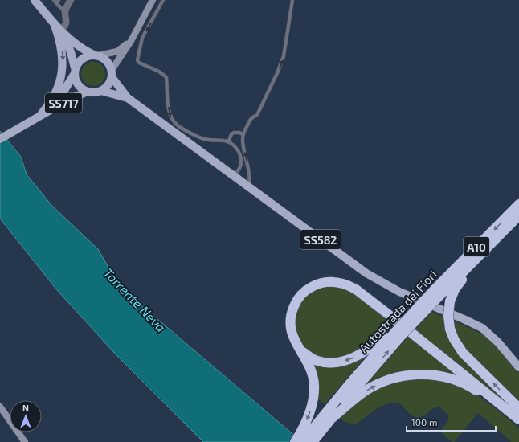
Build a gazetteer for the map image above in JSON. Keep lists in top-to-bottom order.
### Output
{
  "streets": {
    "highway": ["A10", "Autostrada dei Fiori"],
    "main road": ["SS717", "SS582"]
  },
  "crossings": [
    ["SS717", "SS582"]
  ],
  "water": ["Torrente Neva"],
  "scale_bar": "100 m",
  "north": "top"
}
